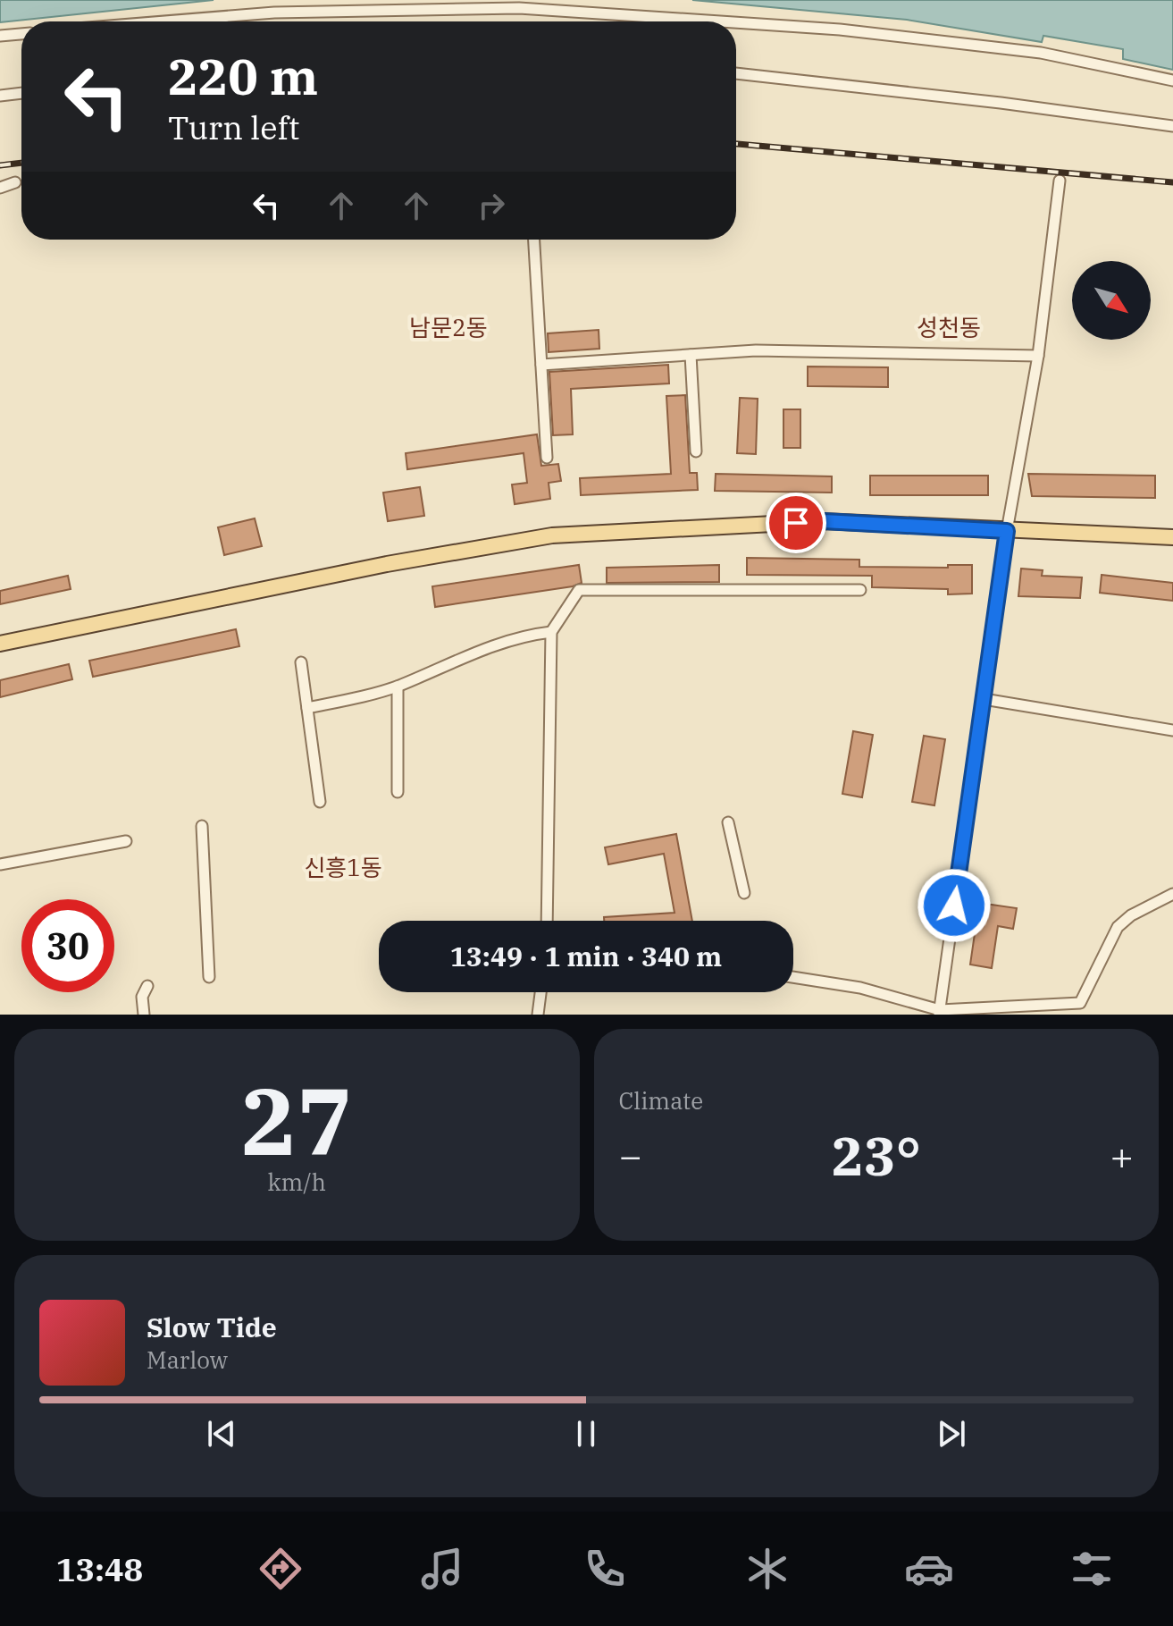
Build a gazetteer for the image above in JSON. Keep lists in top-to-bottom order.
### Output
{
  "districts": ["남문2동", "성천동", "신흥1동"],
  "north": "bottom right",
  "page": {
    "turn": ["220 m", "Turn left"],
    "limit": "30",
    "trip": "13:49 · 1 min · 340 m",
    "tile": [
      ["27", "km/h"],
      "Climate"
    ],
    "heat": ["−", "23°", "+"],
    "song": ["Slow Tide", "Marlow"],
    "tabs": "13:48"
  }
}
